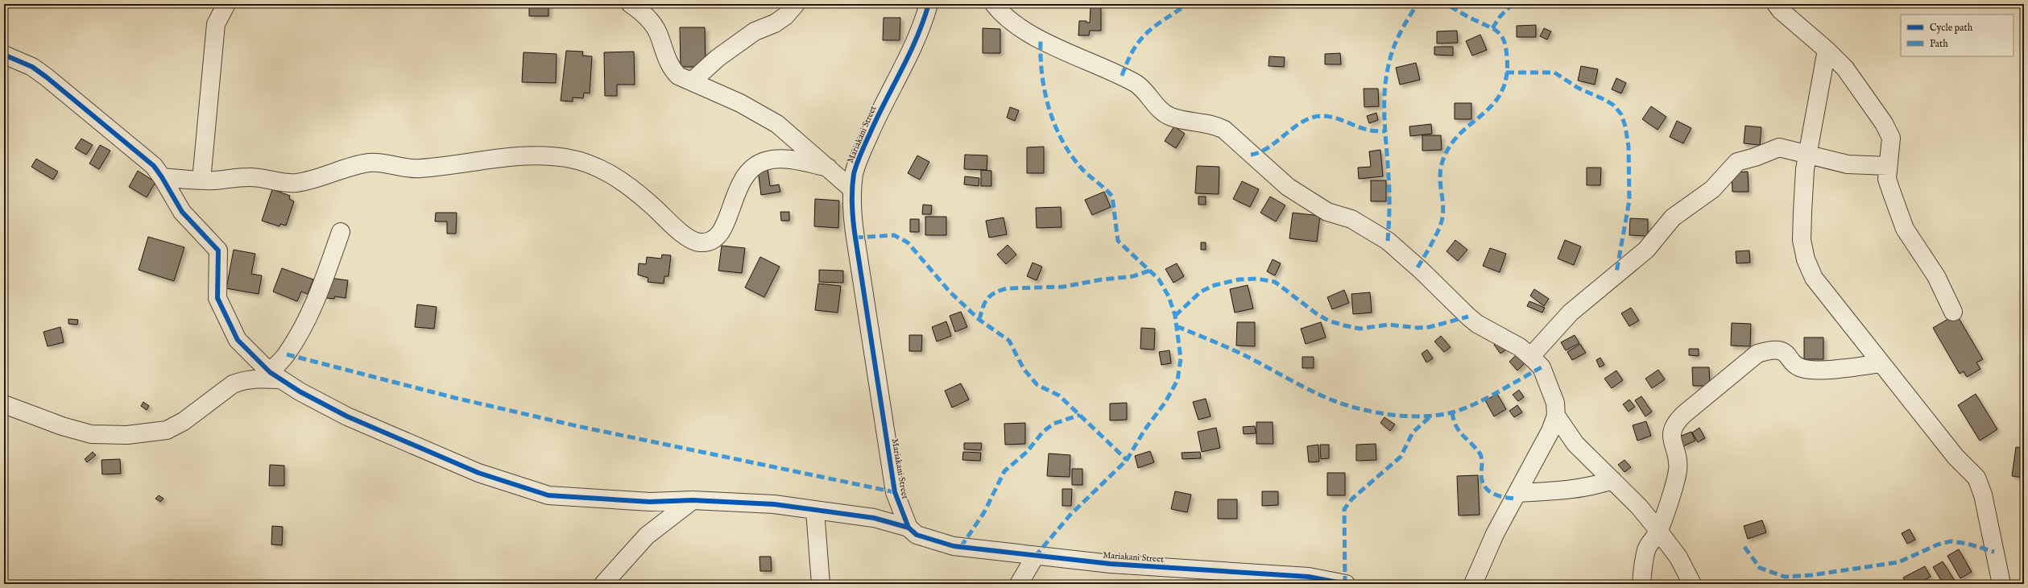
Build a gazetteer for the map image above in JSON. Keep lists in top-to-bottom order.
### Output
{
  "streets": {
    "street": ["Mariakani Street"]
  },
  "legend": ["Cycle path", "Path"]
}
